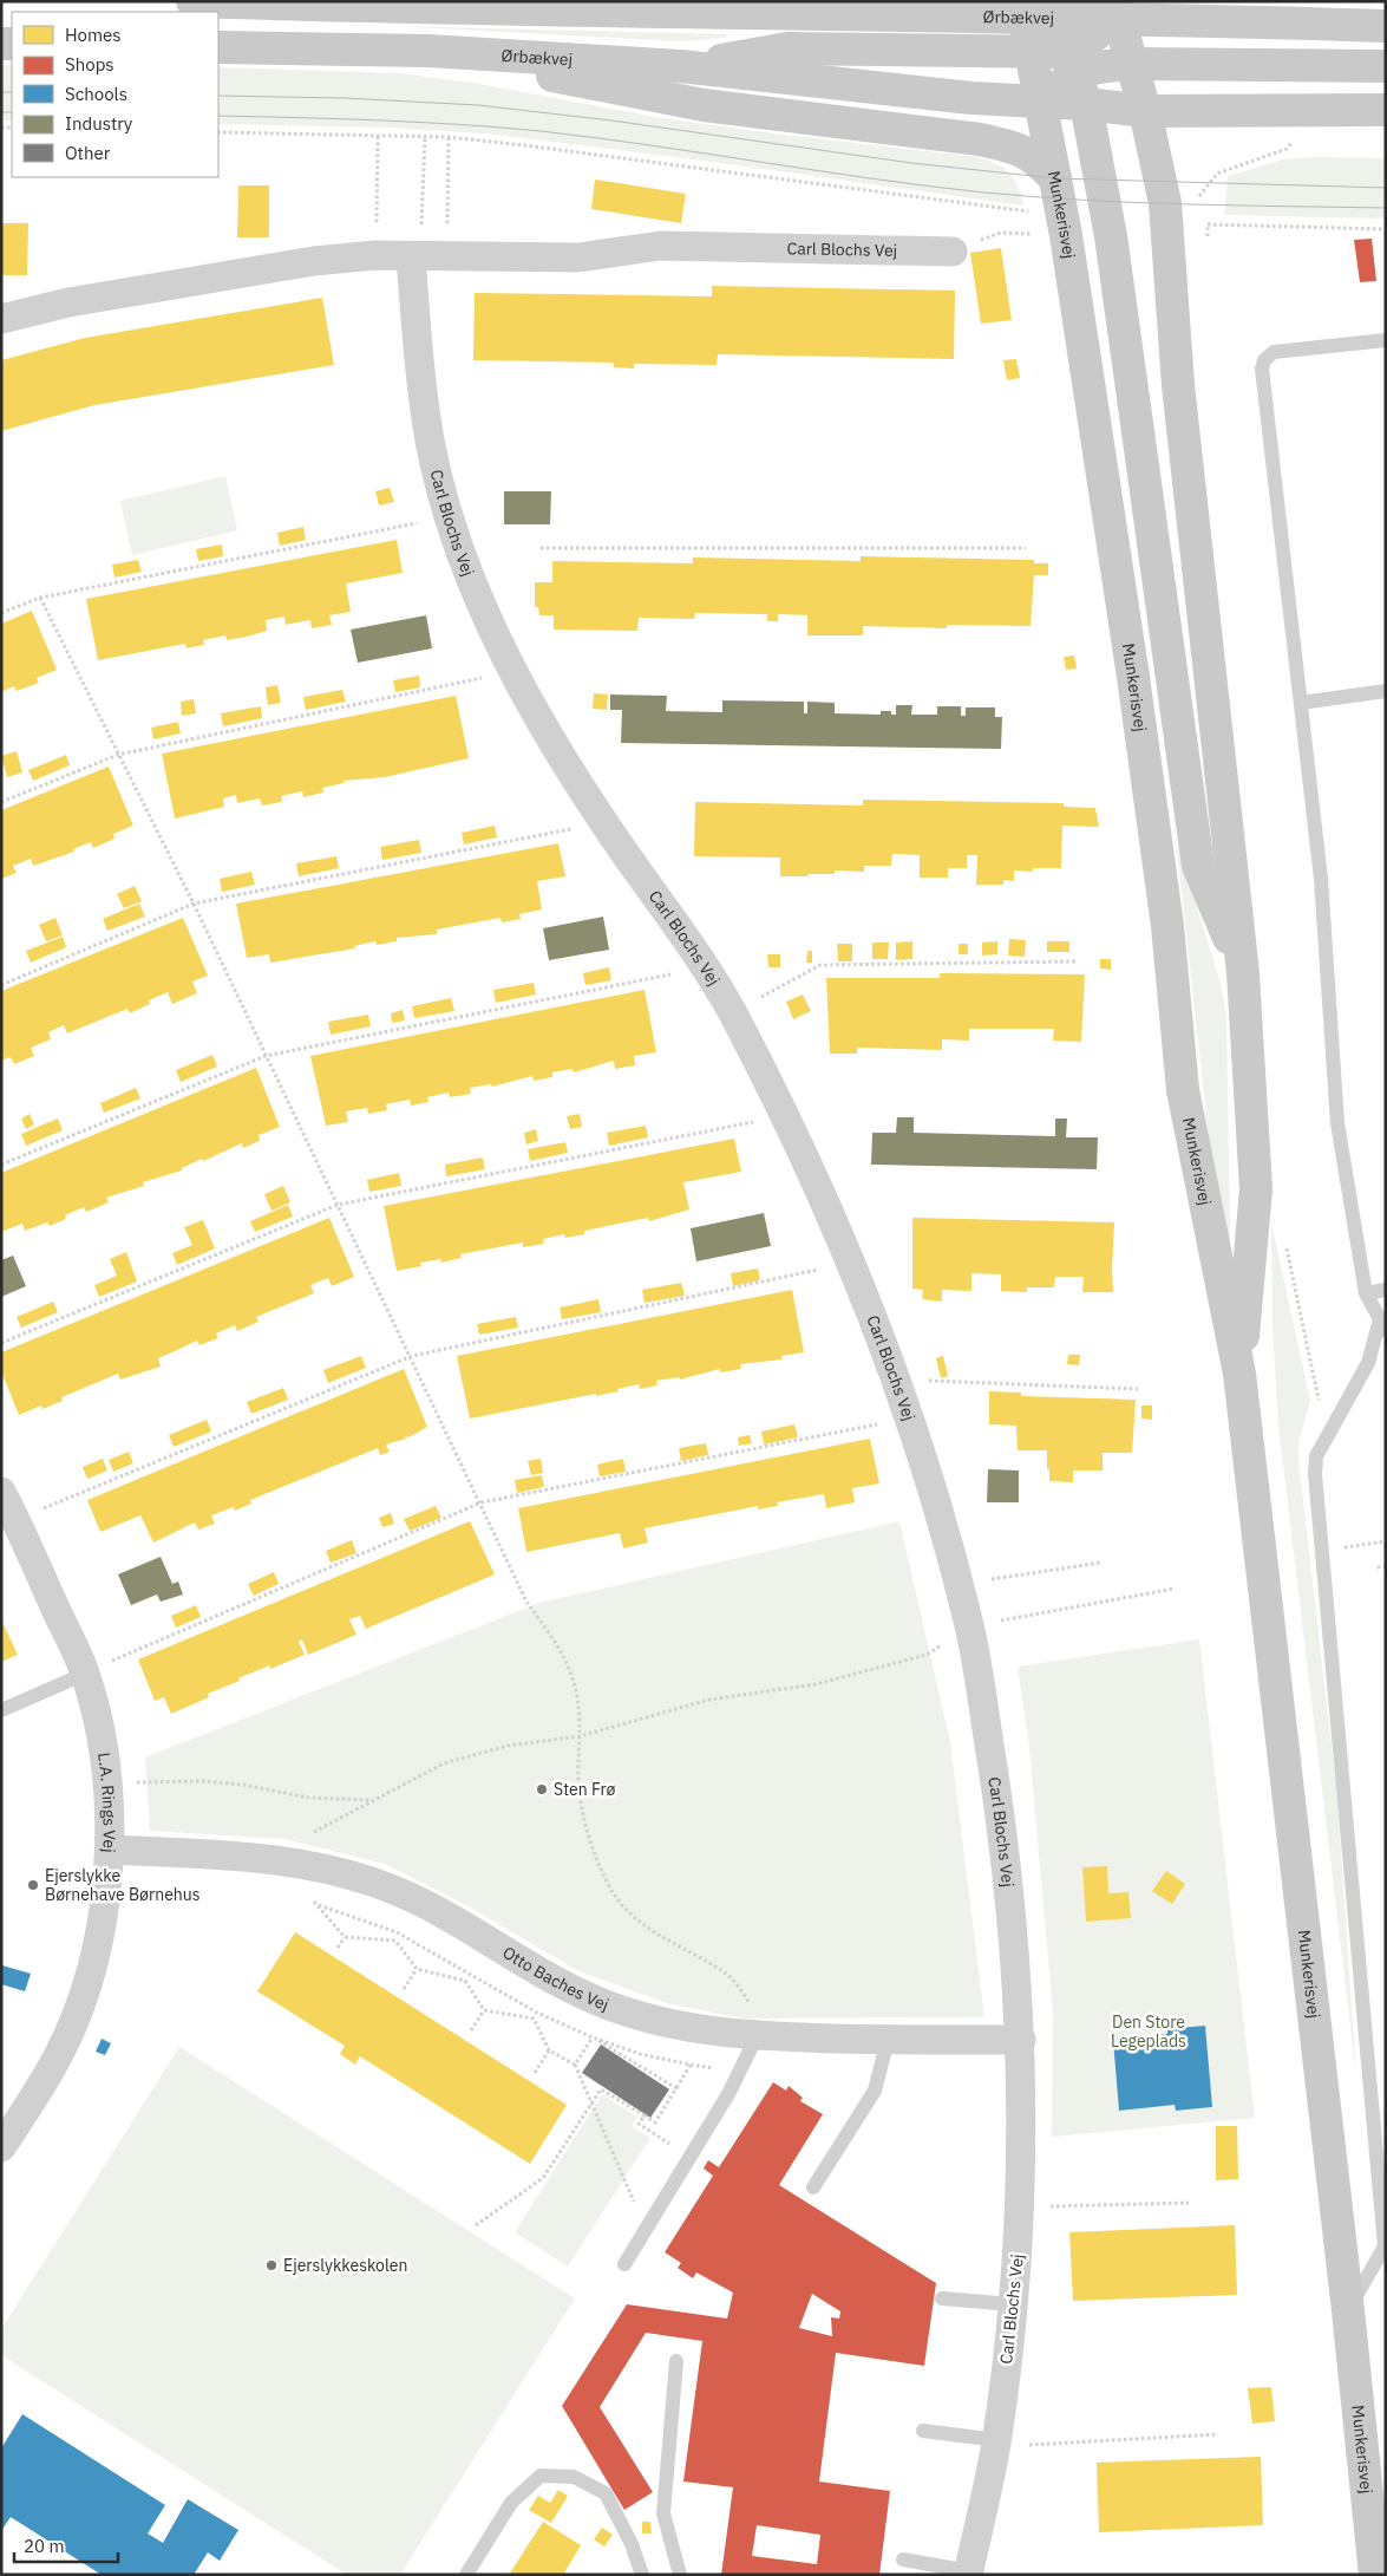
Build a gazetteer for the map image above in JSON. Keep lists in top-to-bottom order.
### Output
{
  "streets": {
    "main road": ["Ørbækvej", "Munkerisvej"],
    "street": ["Carl Blochs Vej", "L.A. Rings Vej", "Otto Baches Vej"]
  },
  "crossings": [
    ["Ørbækvej", "Munkerisvej"],
    ["Carl Blochs Vej", "Otto Baches Vej"],
    ["L.A. Rings Vej", "Otto Baches Vej"]
  ],
  "parks": ["Den Store Legeplads"],
  "places": ["Sten Frø", "Ejerslykke Børnehave Børnehus", "Ejerslykkeskolen"],
  "legend": [
    "Homes",
    "Shops",
    "Schools",
    "Industry",
    "Other"
  ],
  "scale_bar": "20 m"
}
